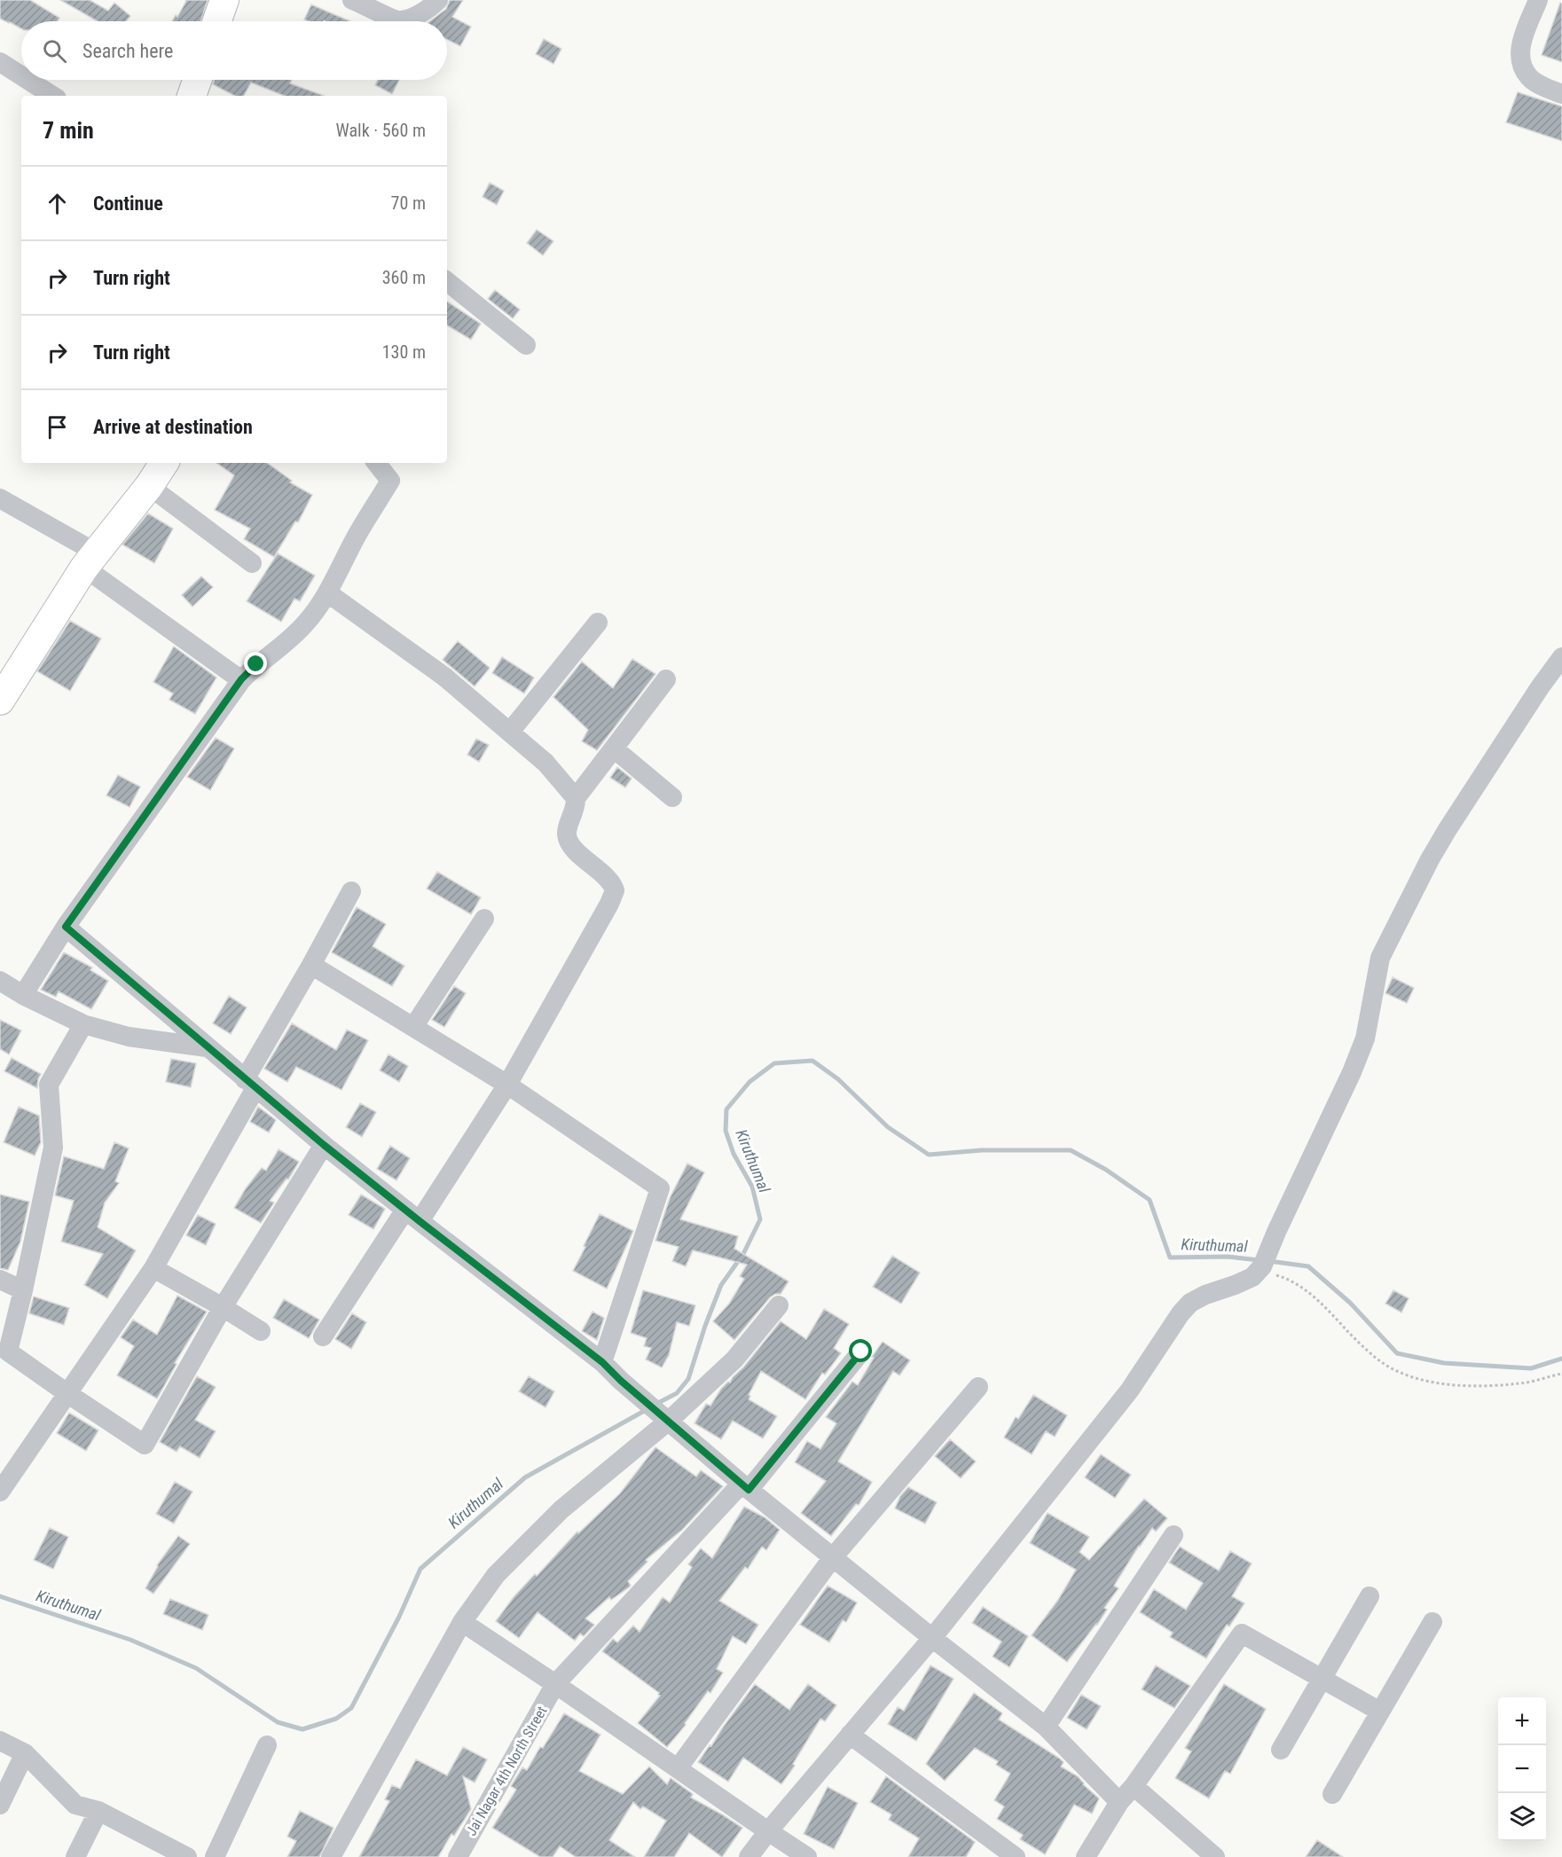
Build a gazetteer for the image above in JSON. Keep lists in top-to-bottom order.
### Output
{
  "streets": {
    "street": ["Jai Nagar 4th North Street"]
  },
  "water": ["Kiruthumal"],
  "page": {
    "search": "Search here",
    "heading": ["7 min", "Walk · 560 m"],
    "list": [
      ["Continue", "70 m"],
      ["Turn right", "360 m"],
      ["Turn right", "130 m"],
      "Arrive at destination"
    ],
    "map_buttons": ["+", "−"]
  }
}
